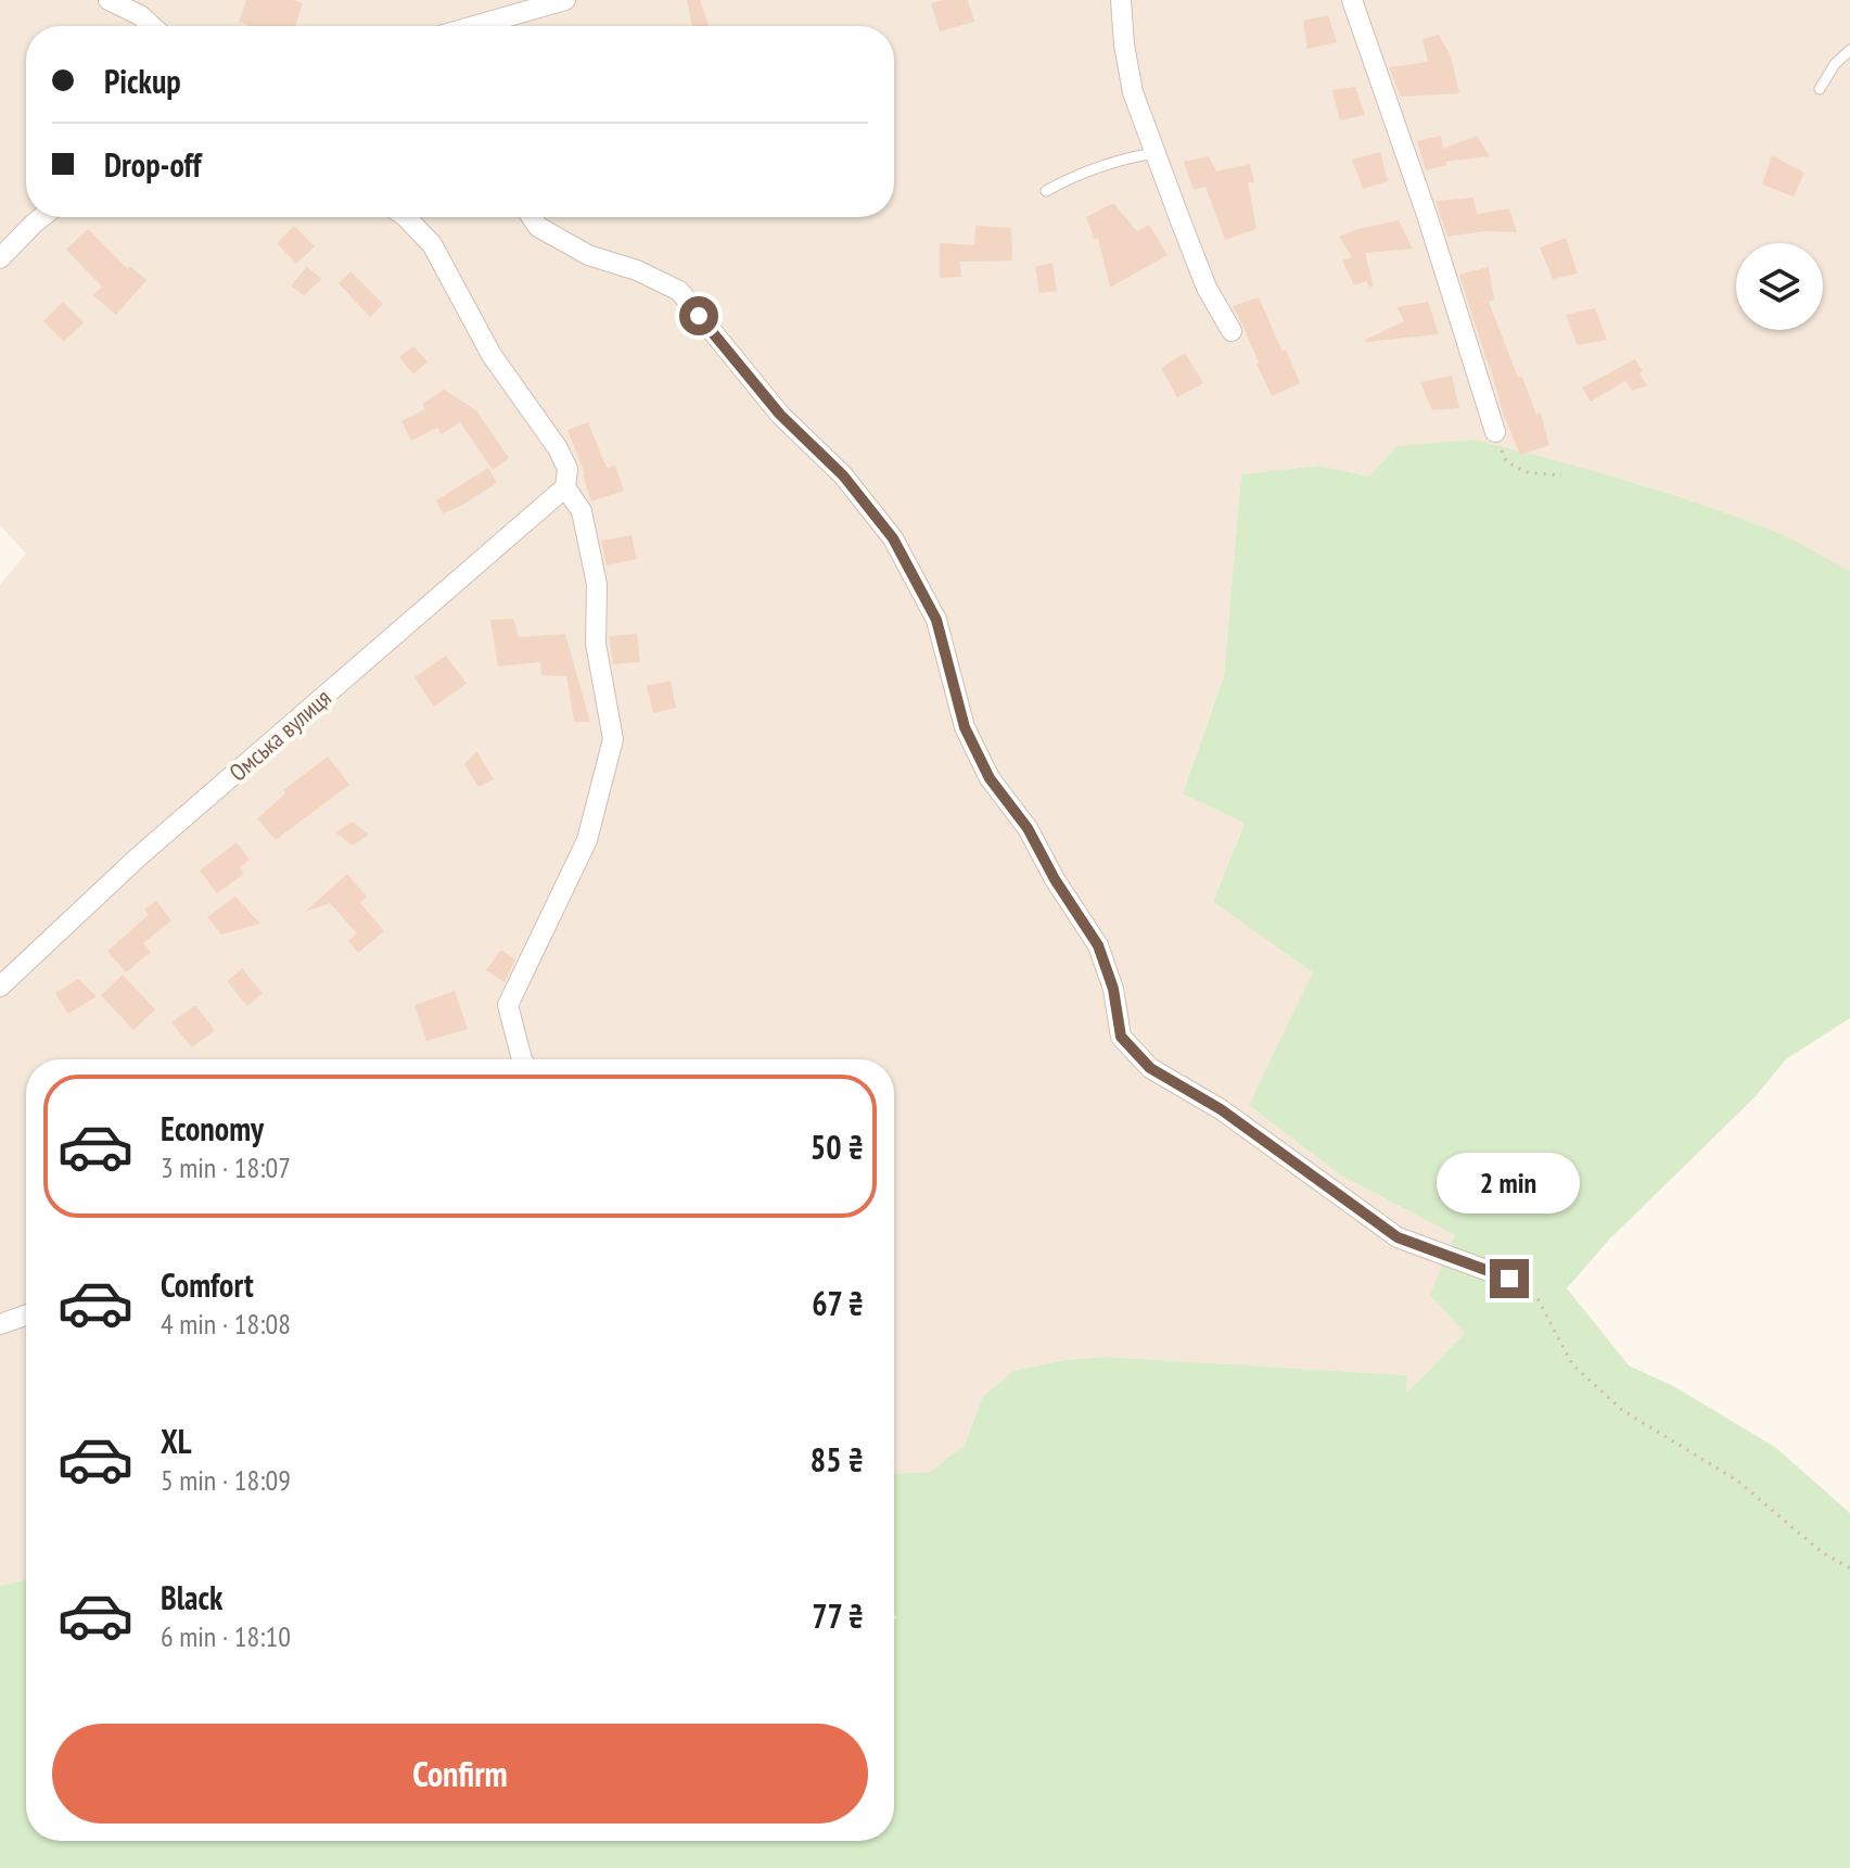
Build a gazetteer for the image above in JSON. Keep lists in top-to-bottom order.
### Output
{
  "streets": {
    "street": ["Омська вулиця"]
  },
  "page": {
    "banner": ["Pickup", "Drop-off"],
    "list": [
      {
        "name": "Economy",
        "note": "3 min · 18:07",
        "value": "50 ₴"
      },
      {
        "name": "Comfort",
        "note": "4 min · 18:08",
        "value": "67 ₴"
      },
      {
        "name": "XL",
        "note": "5 min · 18:09",
        "value": "85 ₴"
      },
      {
        "name": "Black",
        "note": "6 min · 18:10",
        "value": "77 ₴"
      }
    ],
    "bubble": "2 min",
    "buttons": "Confirm"
  }
}
